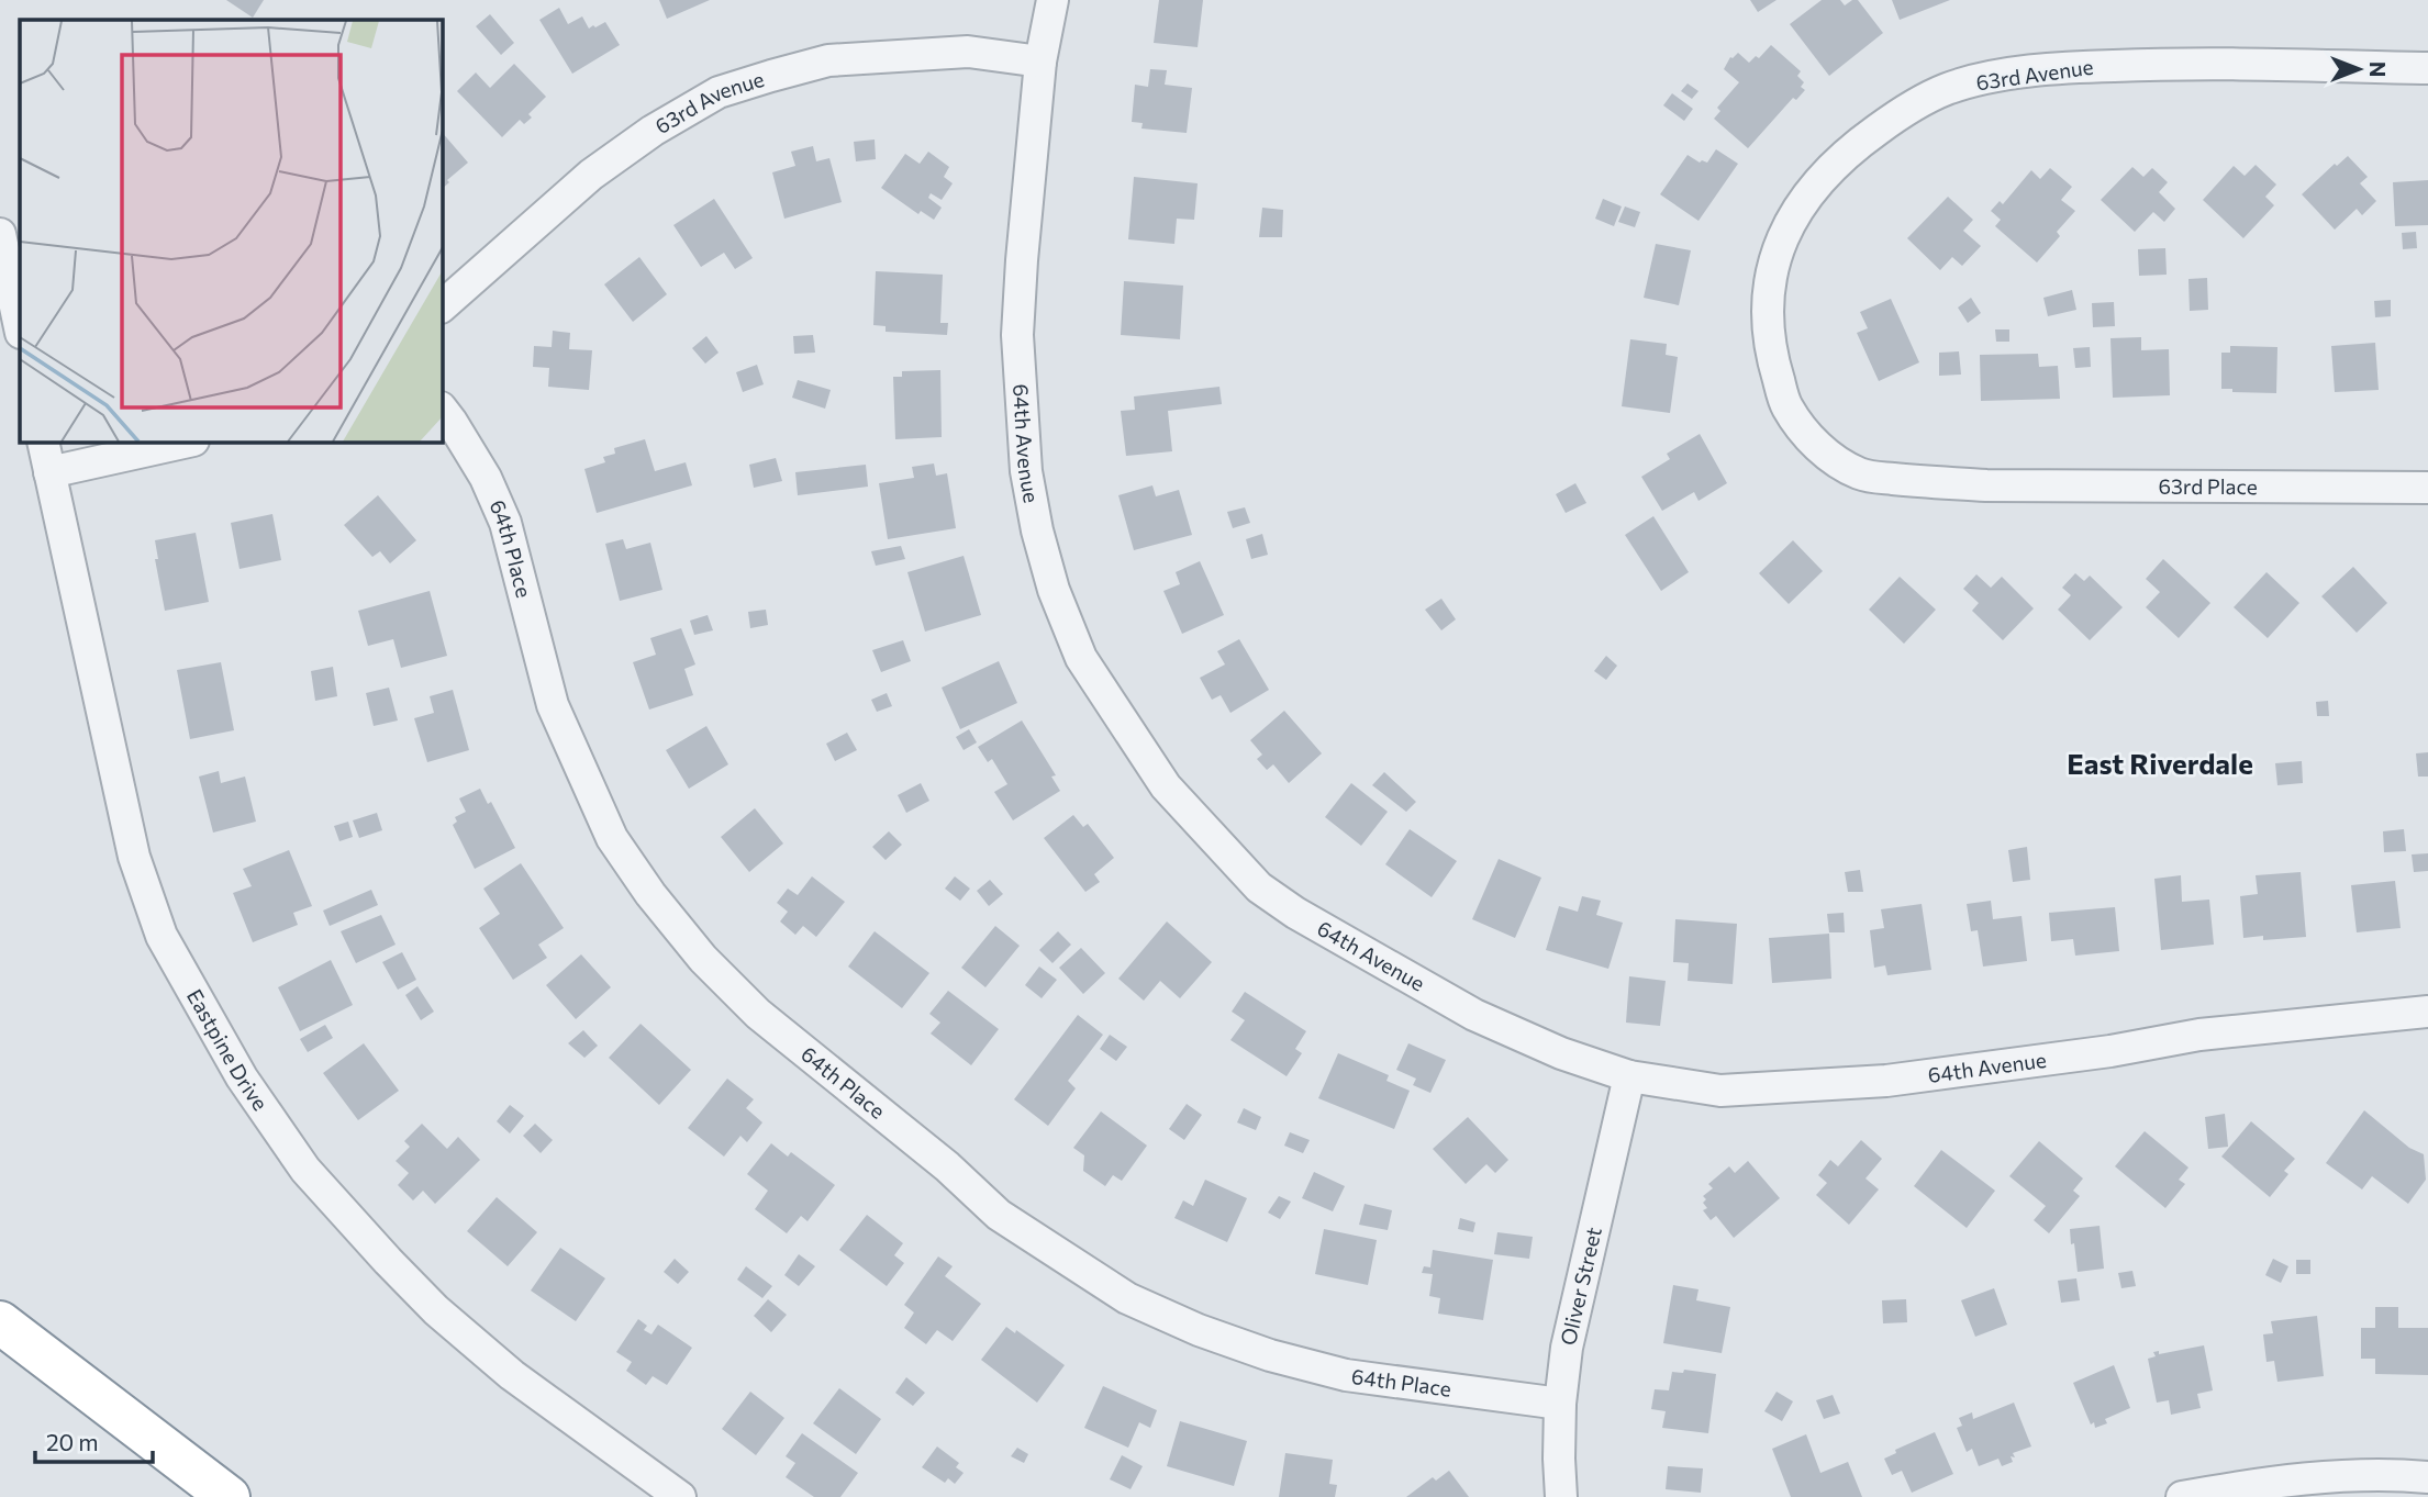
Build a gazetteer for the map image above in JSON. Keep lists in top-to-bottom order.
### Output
{
  "streets": {
    "street": [
      "63rd Avenue",
      "64th Avenue",
      "63rd Place",
      "64th Place",
      "Eastpine Drive",
      "Oliver Street"
    ]
  },
  "crossings": [
    ["63rd Avenue", "64th Avenue"],
    ["63rd Avenue", "63rd Place"],
    ["64th Avenue", "Oliver Street"],
    ["64th Place", "Oliver Street"]
  ],
  "districts": ["East Riverdale"],
  "scale_bar": "20 m",
  "north": "right"
}
